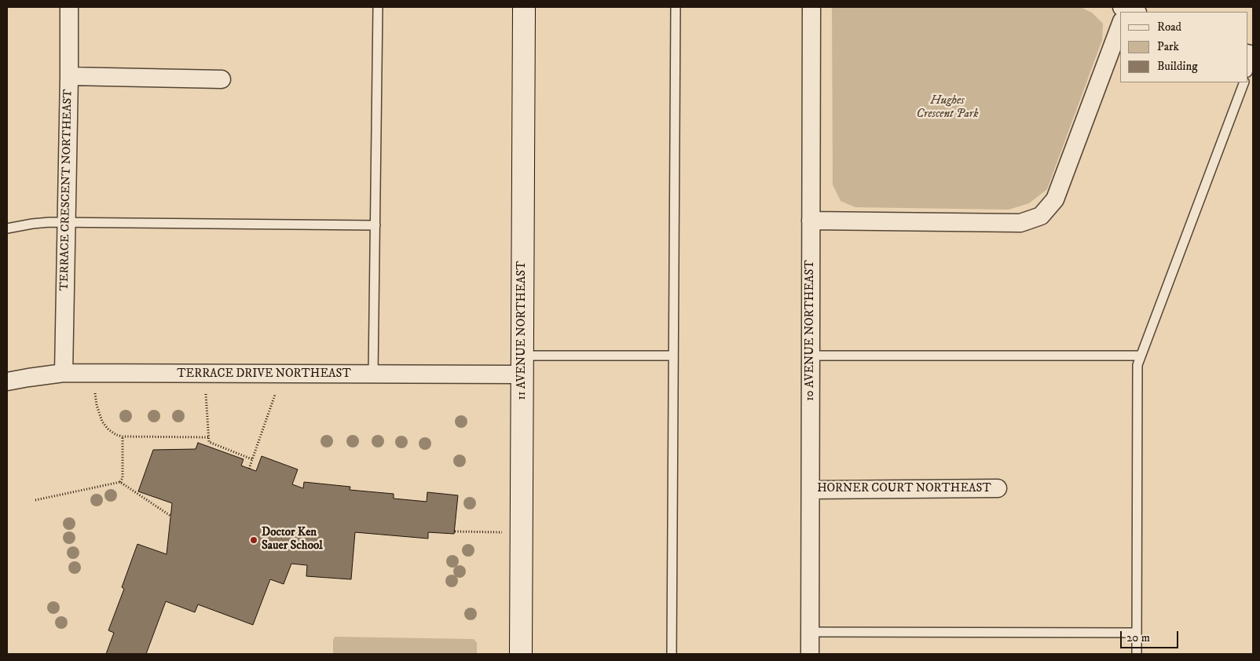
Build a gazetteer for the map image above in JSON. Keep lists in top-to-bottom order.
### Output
{
  "streets": {
    "street": [
      "TERRACE CRESCENT NORTHEAST",
      "11 AVENUE NORTHEAST",
      "10 AVENUE NORTHEAST",
      "TERRACE DRIVE NORTHEAST",
      "HORNER COURT NORTHEAST"
    ]
  },
  "crossings": [
    ["TERRACE CRESCENT NORTHEAST", "TERRACE DRIVE NORTHEAST"],
    ["11 AVENUE NORTHEAST", "TERRACE DRIVE NORTHEAST"],
    ["10 AVENUE NORTHEAST", "HORNER COURT NORTHEAST"]
  ],
  "parks": ["Hughes Crescent Park"],
  "places": ["Doctor Ken Sauer School"],
  "legend": ["Road", "Park", "Building"],
  "scale_bar": "20 m"
}
